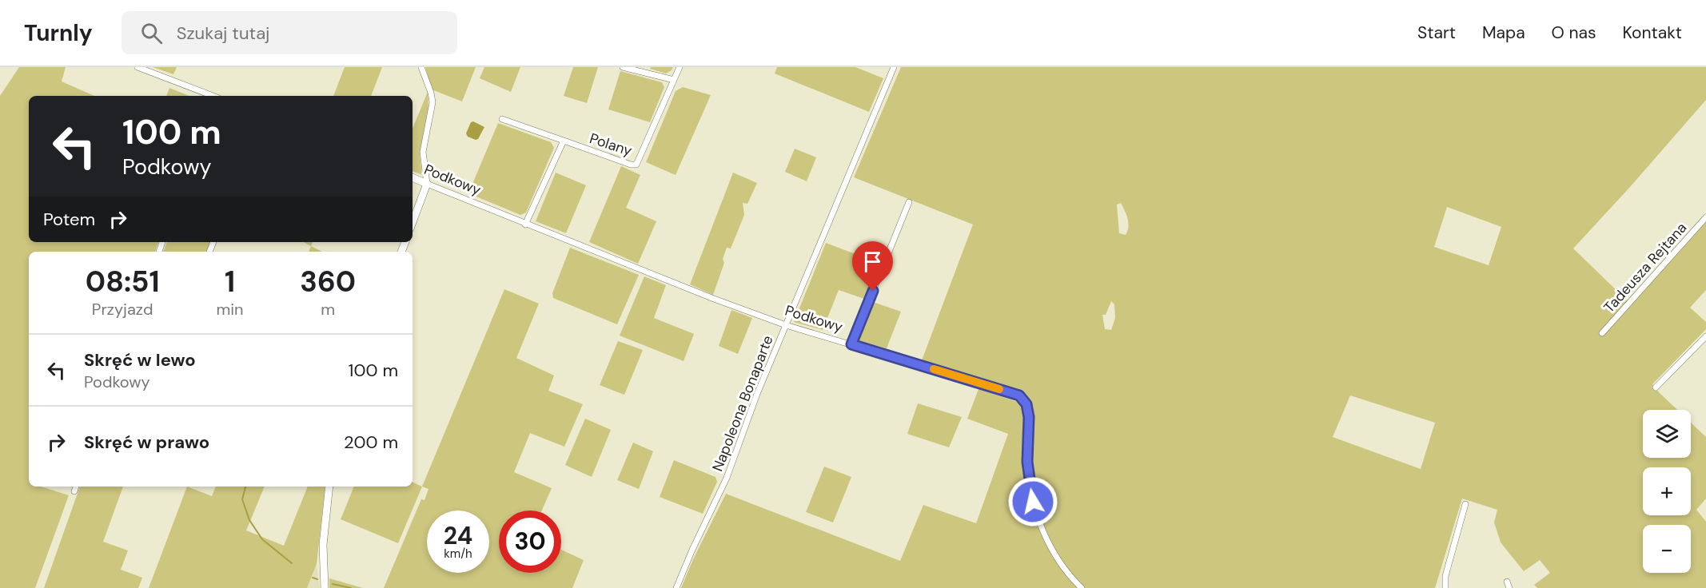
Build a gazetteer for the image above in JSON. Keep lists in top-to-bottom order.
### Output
{
  "streets": {
    "street": [
      "Polany",
      "Podkowy",
      "Tadeusza Rejtana",
      "Napoleona Bonaparte"
    ]
  },
  "crossings": [
    ["Podkowy", "Napoleona Bonaparte"]
  ],
  "page": {
    "header": "Turnly",
    "search": "Szukaj tutaj",
    "nav": [
      "Start",
      "Mapa",
      "O nas",
      "Kontakt"
    ],
    "turn": ["100 m", "Podkowy"],
    "then": "Potem",
    "eta": [
      "08:51",
      "Przyjazd",
      "1",
      "min",
      "360",
      "m"
    ],
    "list": [
      {
        "name": "Skręć w lewo",
        "note": "Podkowy",
        "value": "100 m"
      },
      {
        "name": "Skręć w prawo",
        "value": "200 m"
      }
    ],
    "map_buttons": ["+", "−"],
    "speed": "24 km/h",
    "limit": "30"
  }
}
